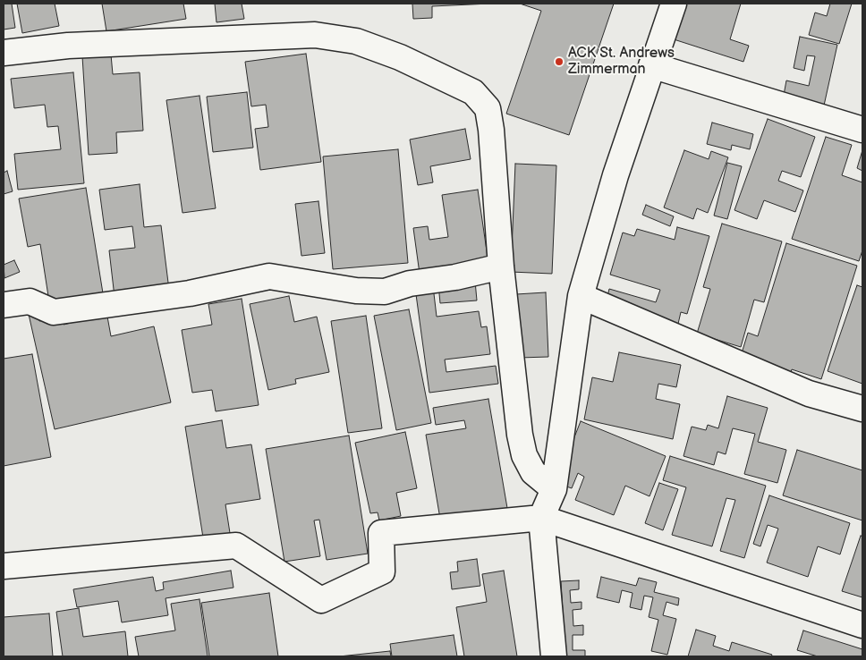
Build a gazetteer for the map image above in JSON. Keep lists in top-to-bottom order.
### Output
{
  "places": ["ACK St. Andrews Zimmerman"]
}
